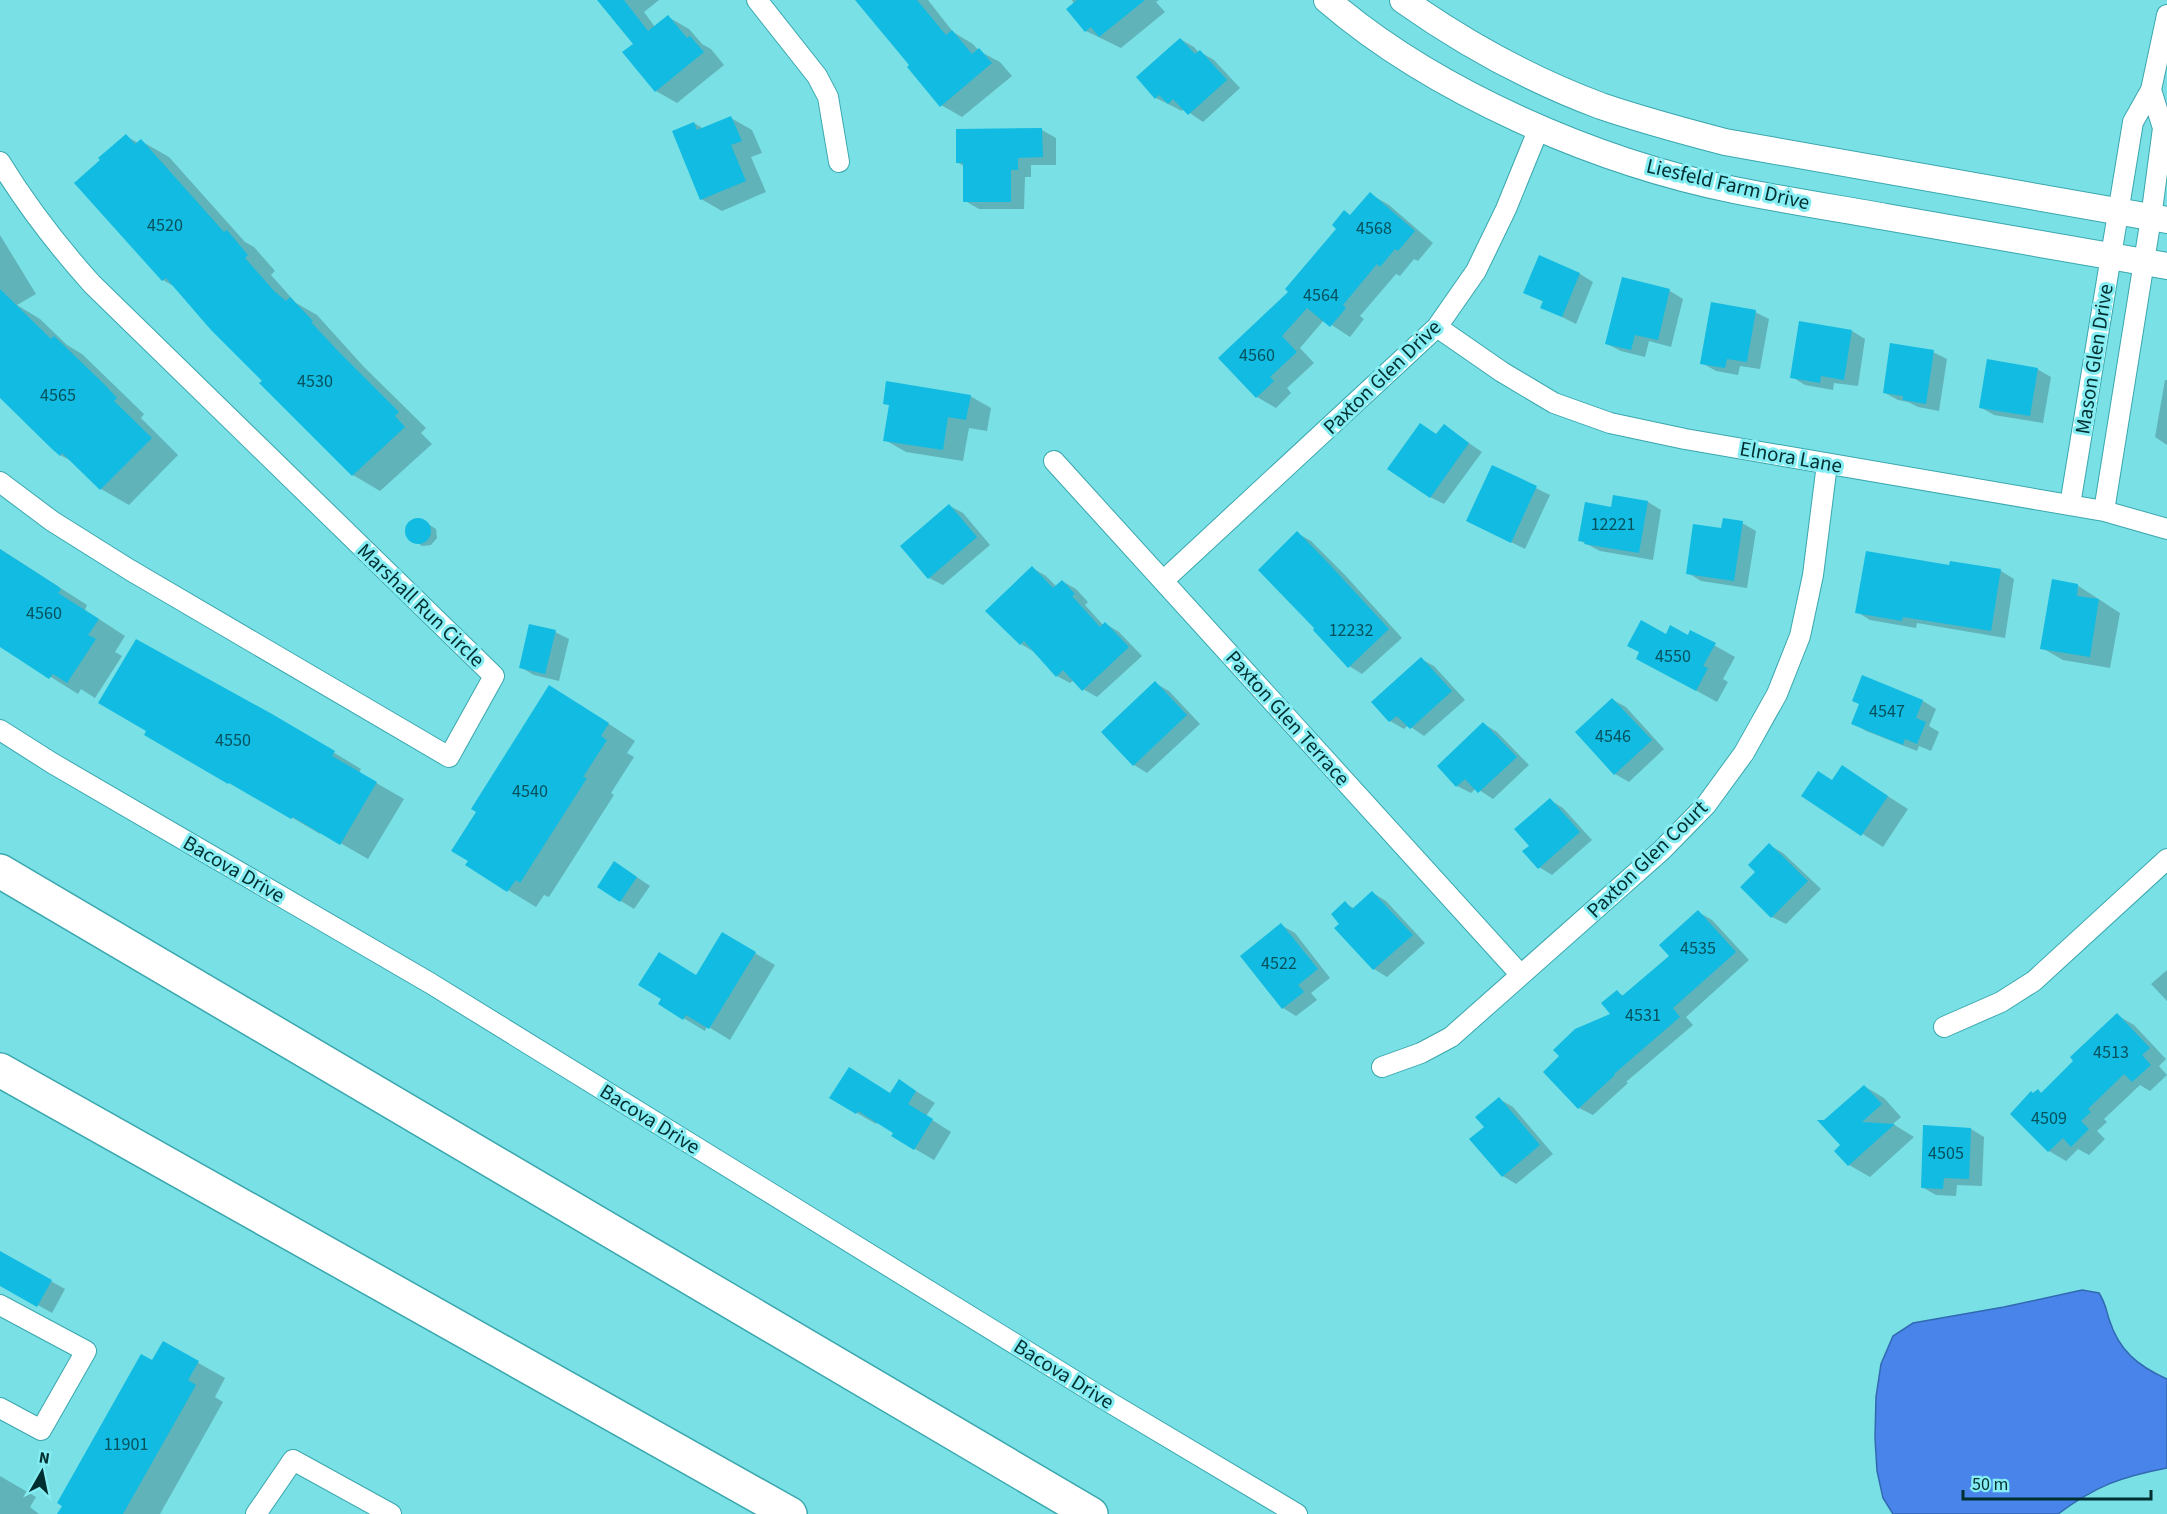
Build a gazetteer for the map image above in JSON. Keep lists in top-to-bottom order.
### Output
{
  "streets": {
    "street": [
      "Liesfeld Farm Drive",
      "Mason Glen Drive",
      "Paxton Glen Drive",
      "Elnora Lane",
      "Marshall Run Circle",
      "Paxton Glen Terrace",
      "Paxton Glen Court",
      "Bacova Drive"
    ]
  },
  "crossings": [
    ["Liesfeld Farm Drive", "Mason Glen Drive"],
    ["Liesfeld Farm Drive", "Paxton Glen Drive"],
    ["Mason Glen Drive", "Elnora Lane"],
    ["Paxton Glen Drive", "Elnora Lane"],
    ["Paxton Glen Drive", "Paxton Glen Terrace"],
    ["Elnora Lane", "Paxton Glen Court"],
    ["Paxton Glen Terrace", "Paxton Glen Court"]
  ],
  "house_numbers": [
    "4520",
    "4568",
    "4564",
    "4560",
    "4530",
    "4565",
    "12221",
    "4560",
    "12232",
    "4550",
    "4547",
    "4546",
    "4550",
    "4540",
    "4535",
    "4522",
    "4531",
    "4513",
    "4509",
    "4505",
    "11901"
  ],
  "scale_bar": "50 m",
  "north": "top"
}
